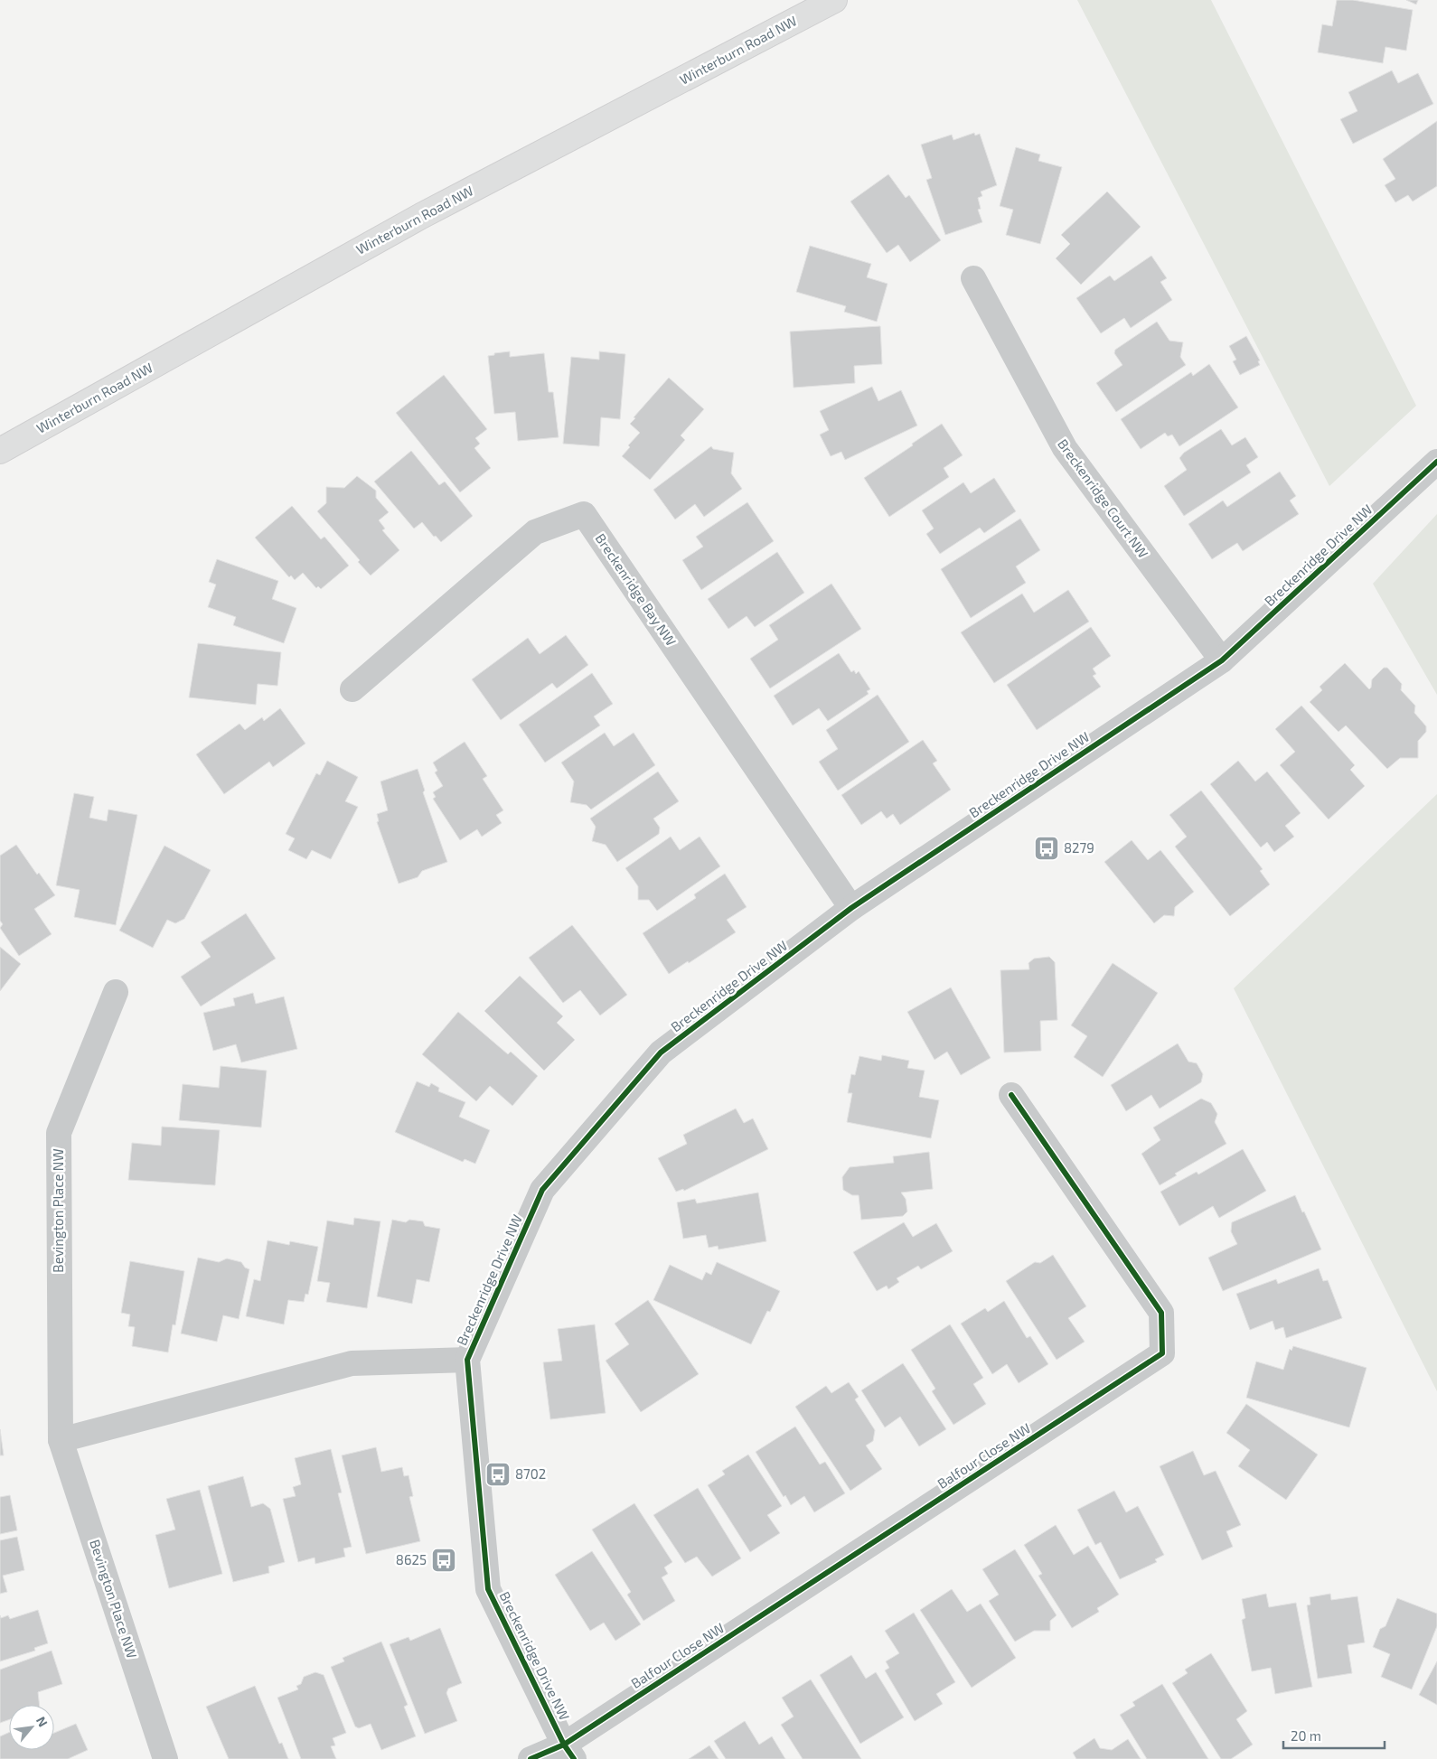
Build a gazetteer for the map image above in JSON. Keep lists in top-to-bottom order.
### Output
{
  "streets": {
    "main road": ["Winterburn Road NW"],
    "street": [
      "Breckenridge Court NW",
      "Breckenridge Drive NW",
      "Breckenridge Bay NW",
      "Bevington Place NW",
      "Balfour Close NW"
    ]
  },
  "crossings": [
    ["Breckenridge Court NW", "Breckenridge Drive NW"],
    ["Breckenridge Drive NW", "Breckenridge Bay NW"],
    ["Breckenridge Drive NW", "Balfour Close NW"]
  ],
  "places": {
    "bus stop": ["8279", "8702", "8625"]
  },
  "scale_bar": "20 m",
  "north": "top right"
}
